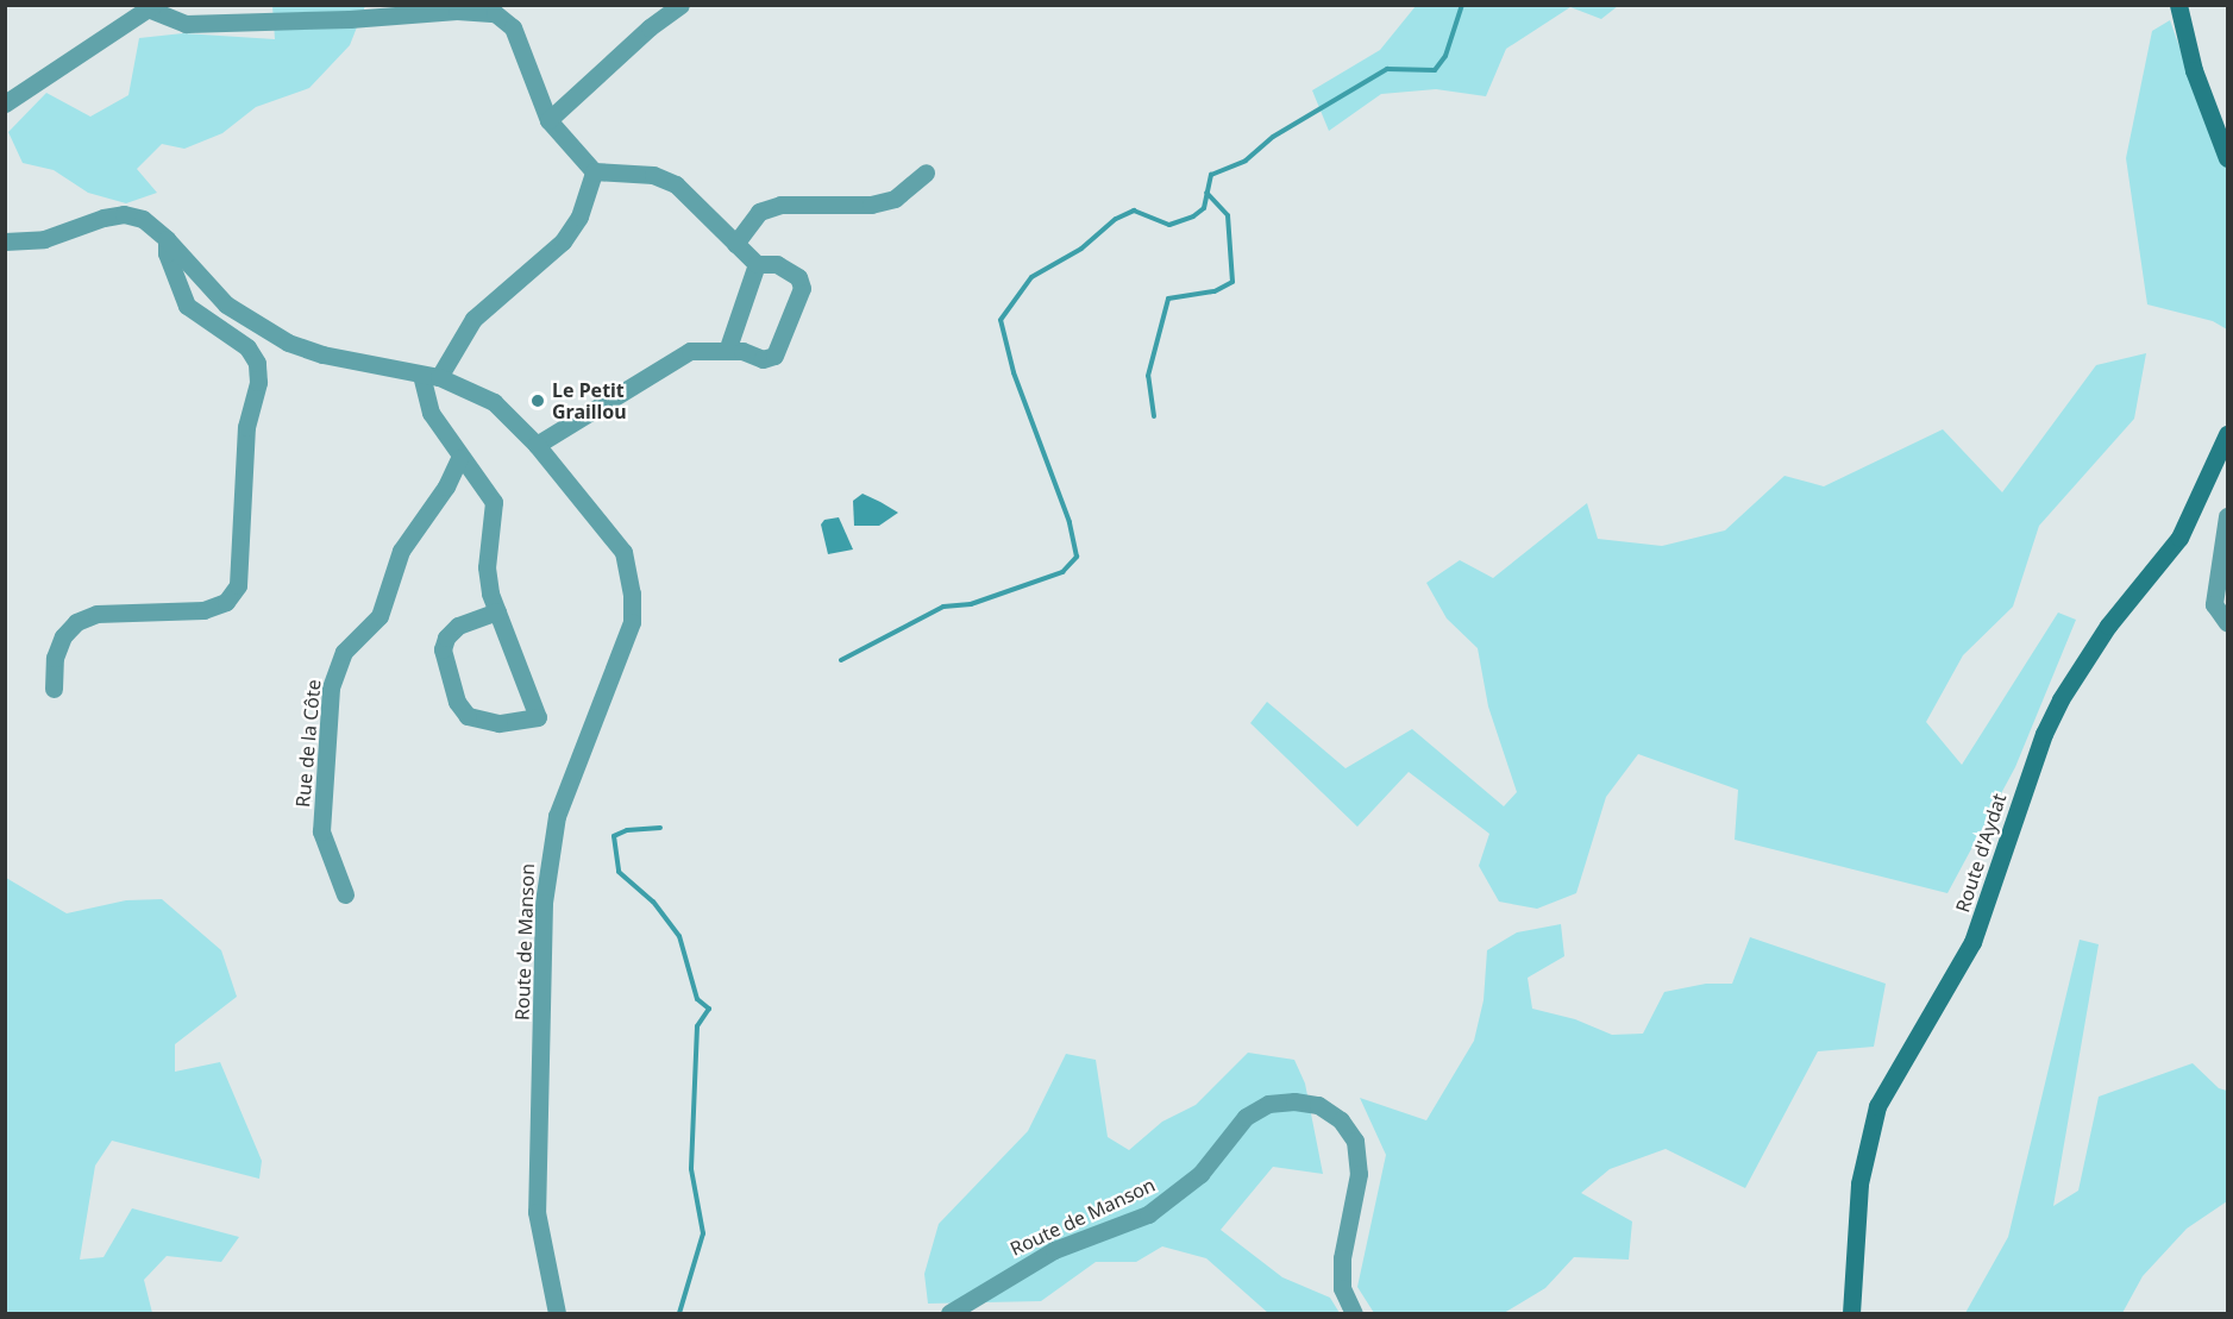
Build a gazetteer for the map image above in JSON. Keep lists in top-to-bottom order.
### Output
{
  "streets": {
    "main road": ["Route d'Aydat"],
    "street": ["Rue de la Côte", "Route de Manson"]
  },
  "places": ["Le Petit Graillou"]
}
